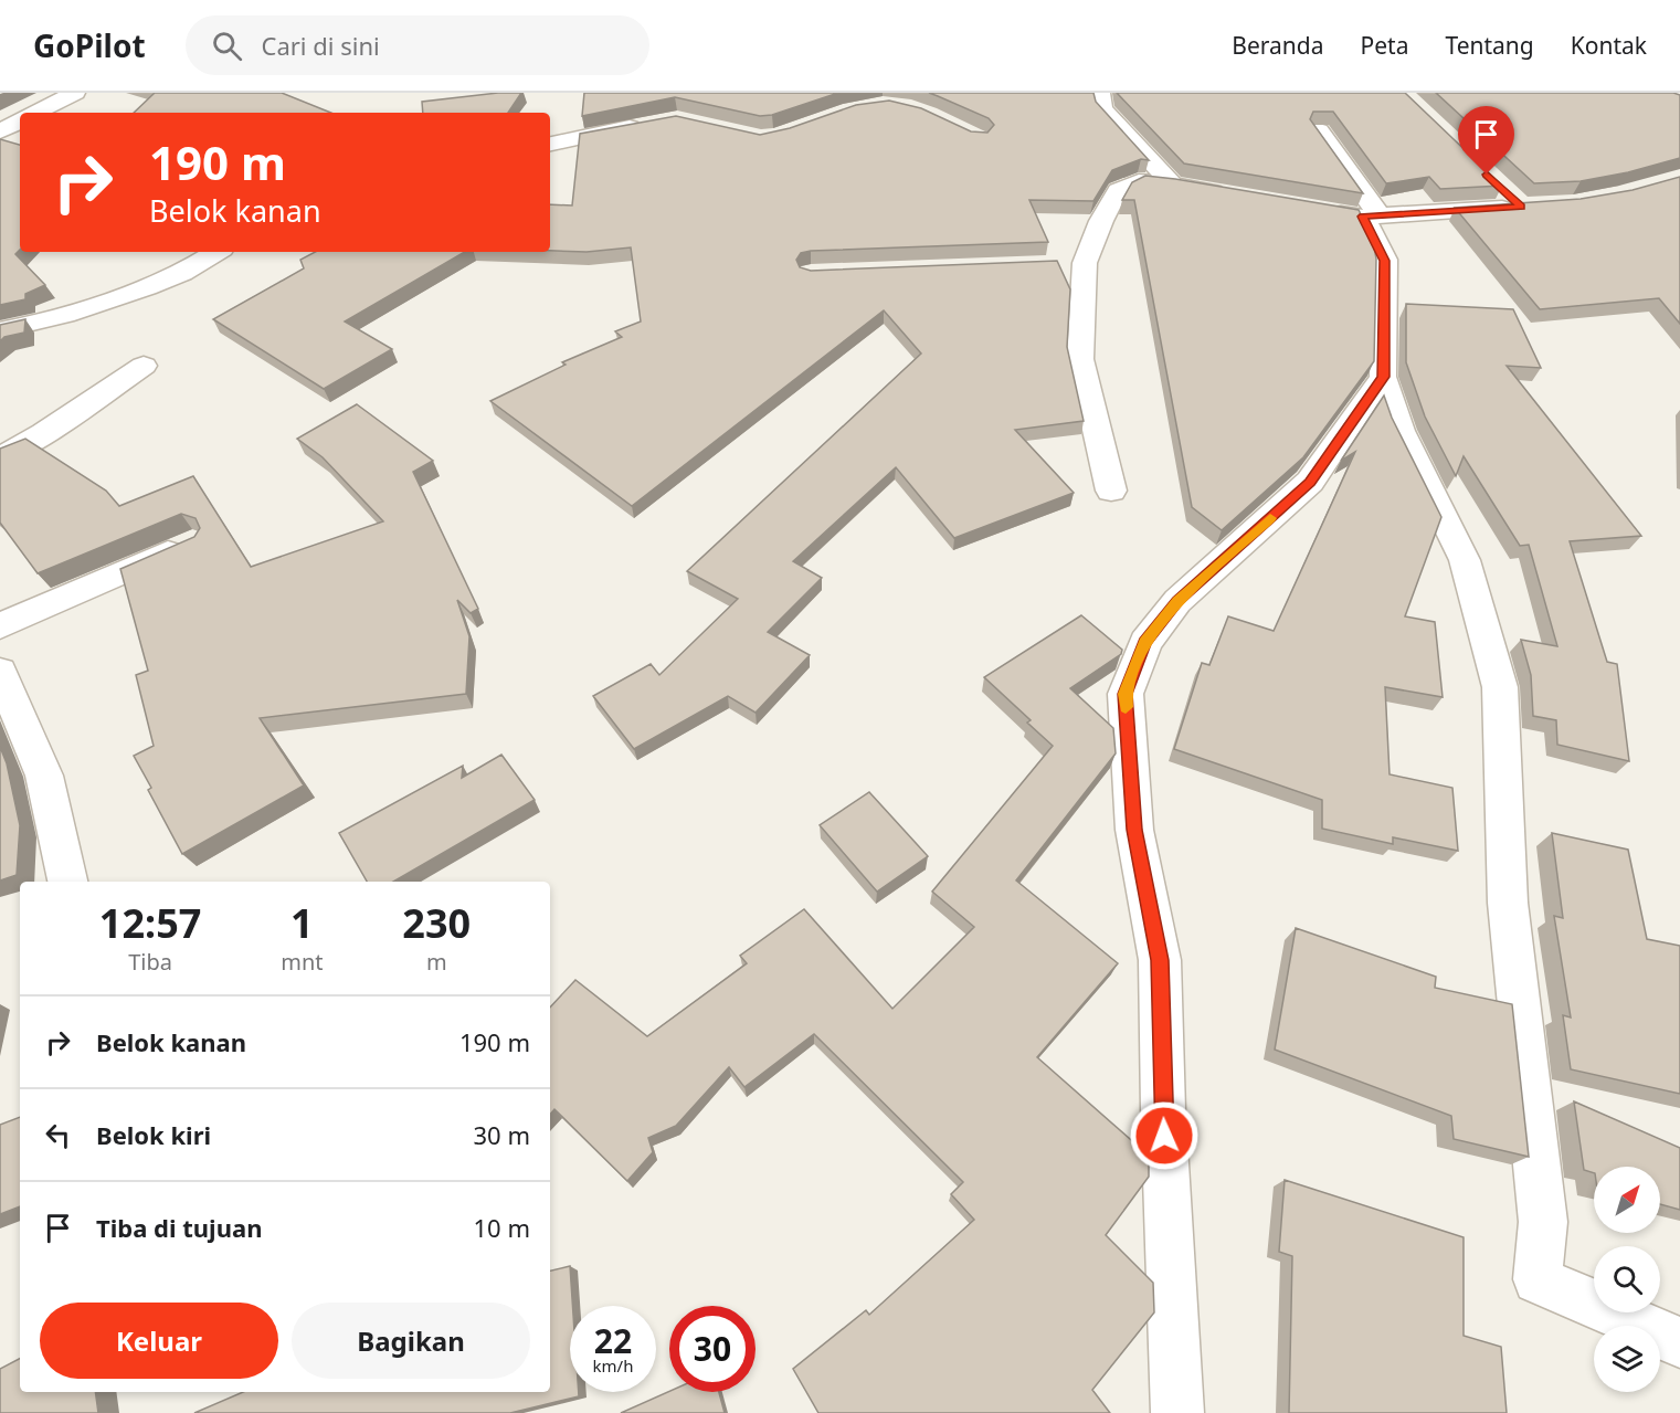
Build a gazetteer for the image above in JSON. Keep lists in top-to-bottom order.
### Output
{
  "north": "top right",
  "page": {
    "header": "GoPilot",
    "search": "Cari di sini",
    "nav": [
      "Beranda",
      "Peta",
      "Tentang",
      "Kontak"
    ],
    "turn": ["190 m", "Belok kanan"],
    "eta": [
      "12:57",
      "Tiba",
      "1",
      "mnt",
      "230",
      "m"
    ],
    "list": [
      {
        "name": "Belok kanan",
        "value": "190 m"
      },
      {
        "name": "Belok kiri",
        "value": "30 m"
      },
      {
        "name": "Tiba di tujuan",
        "value": "10 m"
      }
    ],
    "buttons": ["Keluar", "Bagikan"],
    "speed": "22 km/h",
    "limit": "30"
  }
}
